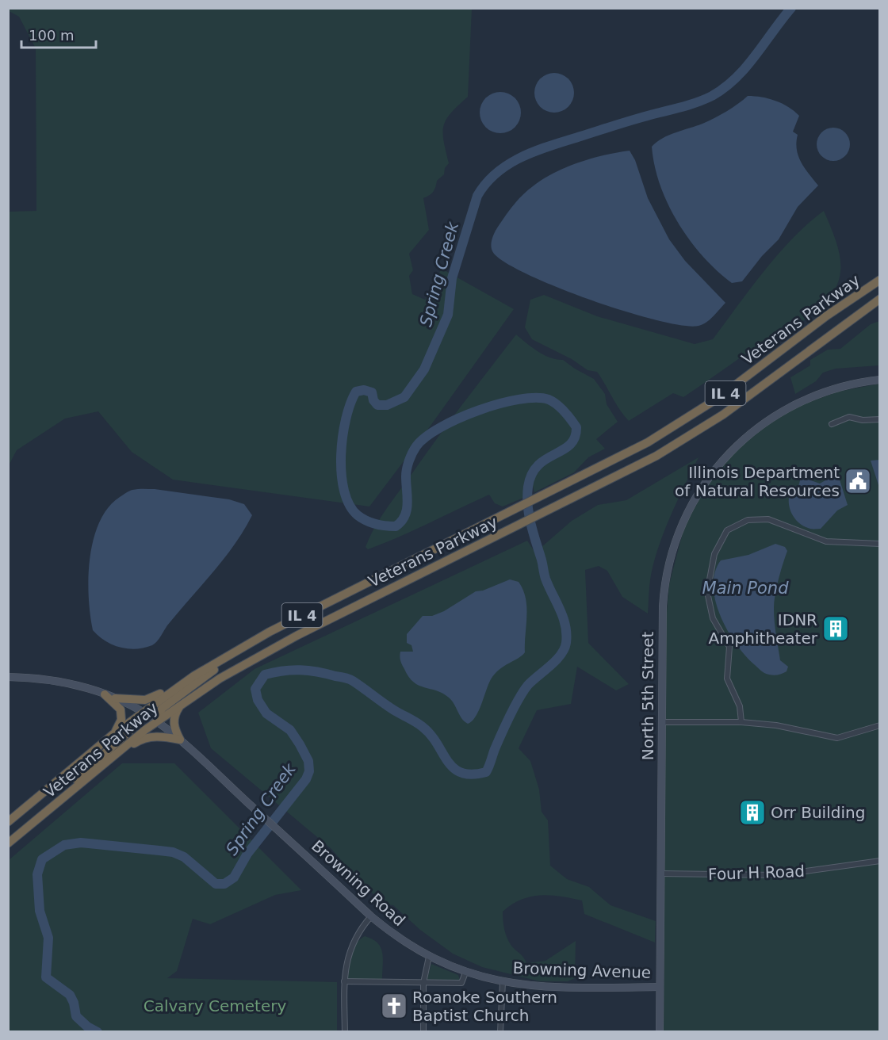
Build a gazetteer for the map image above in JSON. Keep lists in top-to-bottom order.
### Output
{
  "streets": {
    "highway": ["Veterans Parkway", "IL 4"],
    "main road": ["North 5th Street", "Browning Road", "Browning Avenue"],
    "street": ["Four H Road"]
  },
  "crossings": [
    ["Veterans Parkway", "Browning Road"],
    ["North 5th Street", "Four H Road"],
    ["North 5th Street", "Browning Avenue"],
    ["Browning Road", "Browning Avenue"]
  ],
  "water": ["Spring Creek", "Main Pond"],
  "parks": ["Calvary Cemetery"],
  "places": {
    "public building": ["Illinois Department of Natural Resources"],
    "building": ["IDNR Amphitheater", "Orr Building"],
    "church": ["Roanoke Southern Baptist Church"]
  },
  "scale_bar": "100 m"
}
